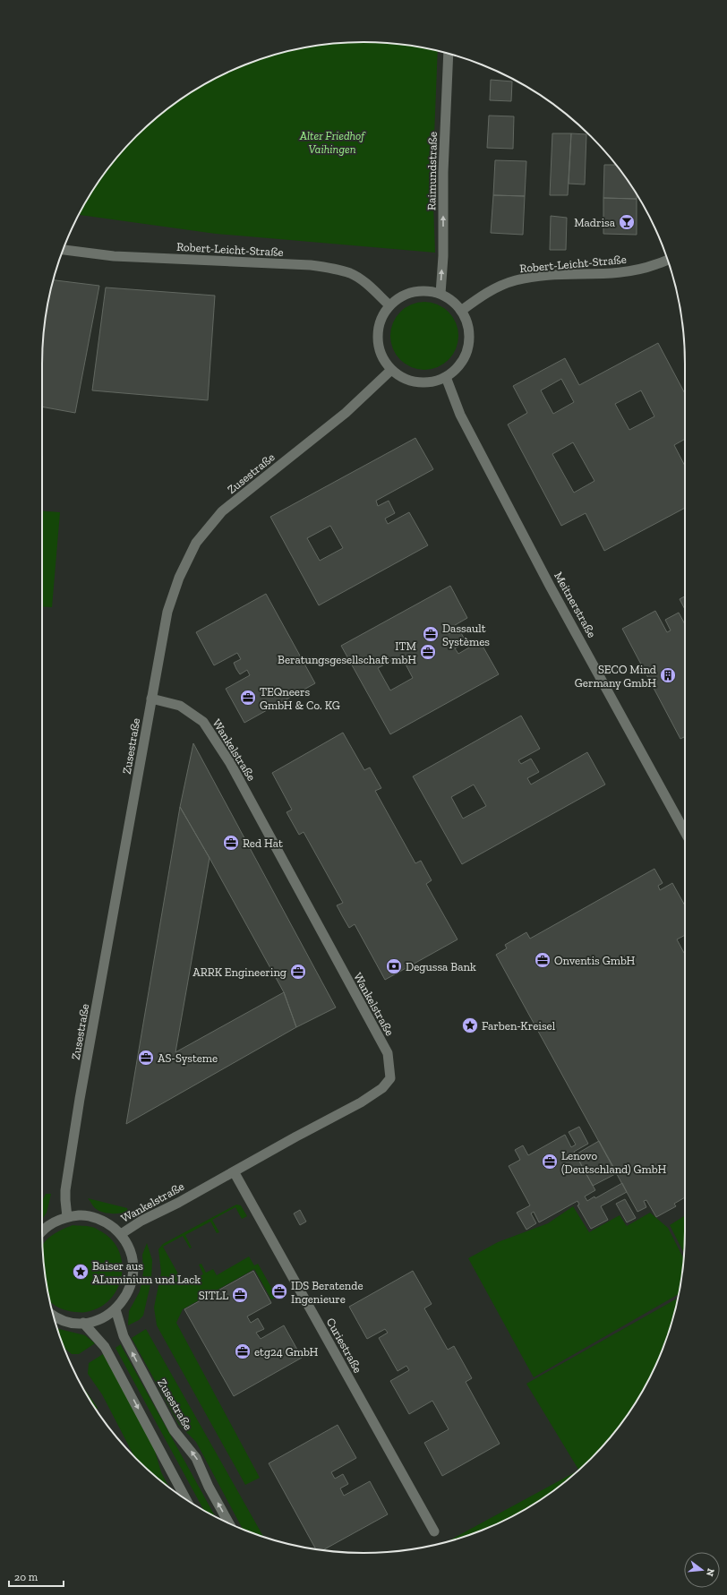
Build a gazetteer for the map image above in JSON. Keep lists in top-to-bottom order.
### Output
{
  "streets": {
    "street": [
      "Raimundstraße",
      "Robert-Leicht-Straße",
      "Zusestraße",
      "Meitnerstraße",
      "Wankelstraße",
      "Curiestraße"
    ]
  },
  "crossings": [
    ["Raimundstraße", "Robert-Leicht-Straße"],
    ["Raimundstraße", "Zusestraße"],
    ["Raimundstraße", "Meitnerstraße"],
    ["Robert-Leicht-Straße", "Zusestraße"],
    ["Robert-Leicht-Straße", "Meitnerstraße"],
    ["Zusestraße", "Meitnerstraße"],
    ["Zusestraße", "Wankelstraße"],
    ["Wankelstraße", "Curiestraße"]
  ],
  "one_way": ["Raimundstraße"],
  "parks": ["Alter Friedhof Vaihingen"],
  "places": {
    "bar": ["Madrisa"],
    "office": [
      "Dassault Systèmes",
      "ITM Beratungsgesellschaft mbH",
      "TEQneers GmbH & Co. KG",
      "Red Hat",
      "Onventis GmbH",
      "ARRK Engineering",
      "AS-Systeme",
      "Lenovo (Deutschland) GmbH",
      "IDS Beratende Ingenieure",
      "SITLL",
      "etg24 GmbH"
    ],
    "building": ["SECO Mind Germany GmbH"],
    "bank": ["Degussa Bank"],
    "place": ["Farben-Kreisel", "Baiser aus ALuminium und Lack"]
  },
  "scale_bar": "20 m",
  "north": "right"
}
